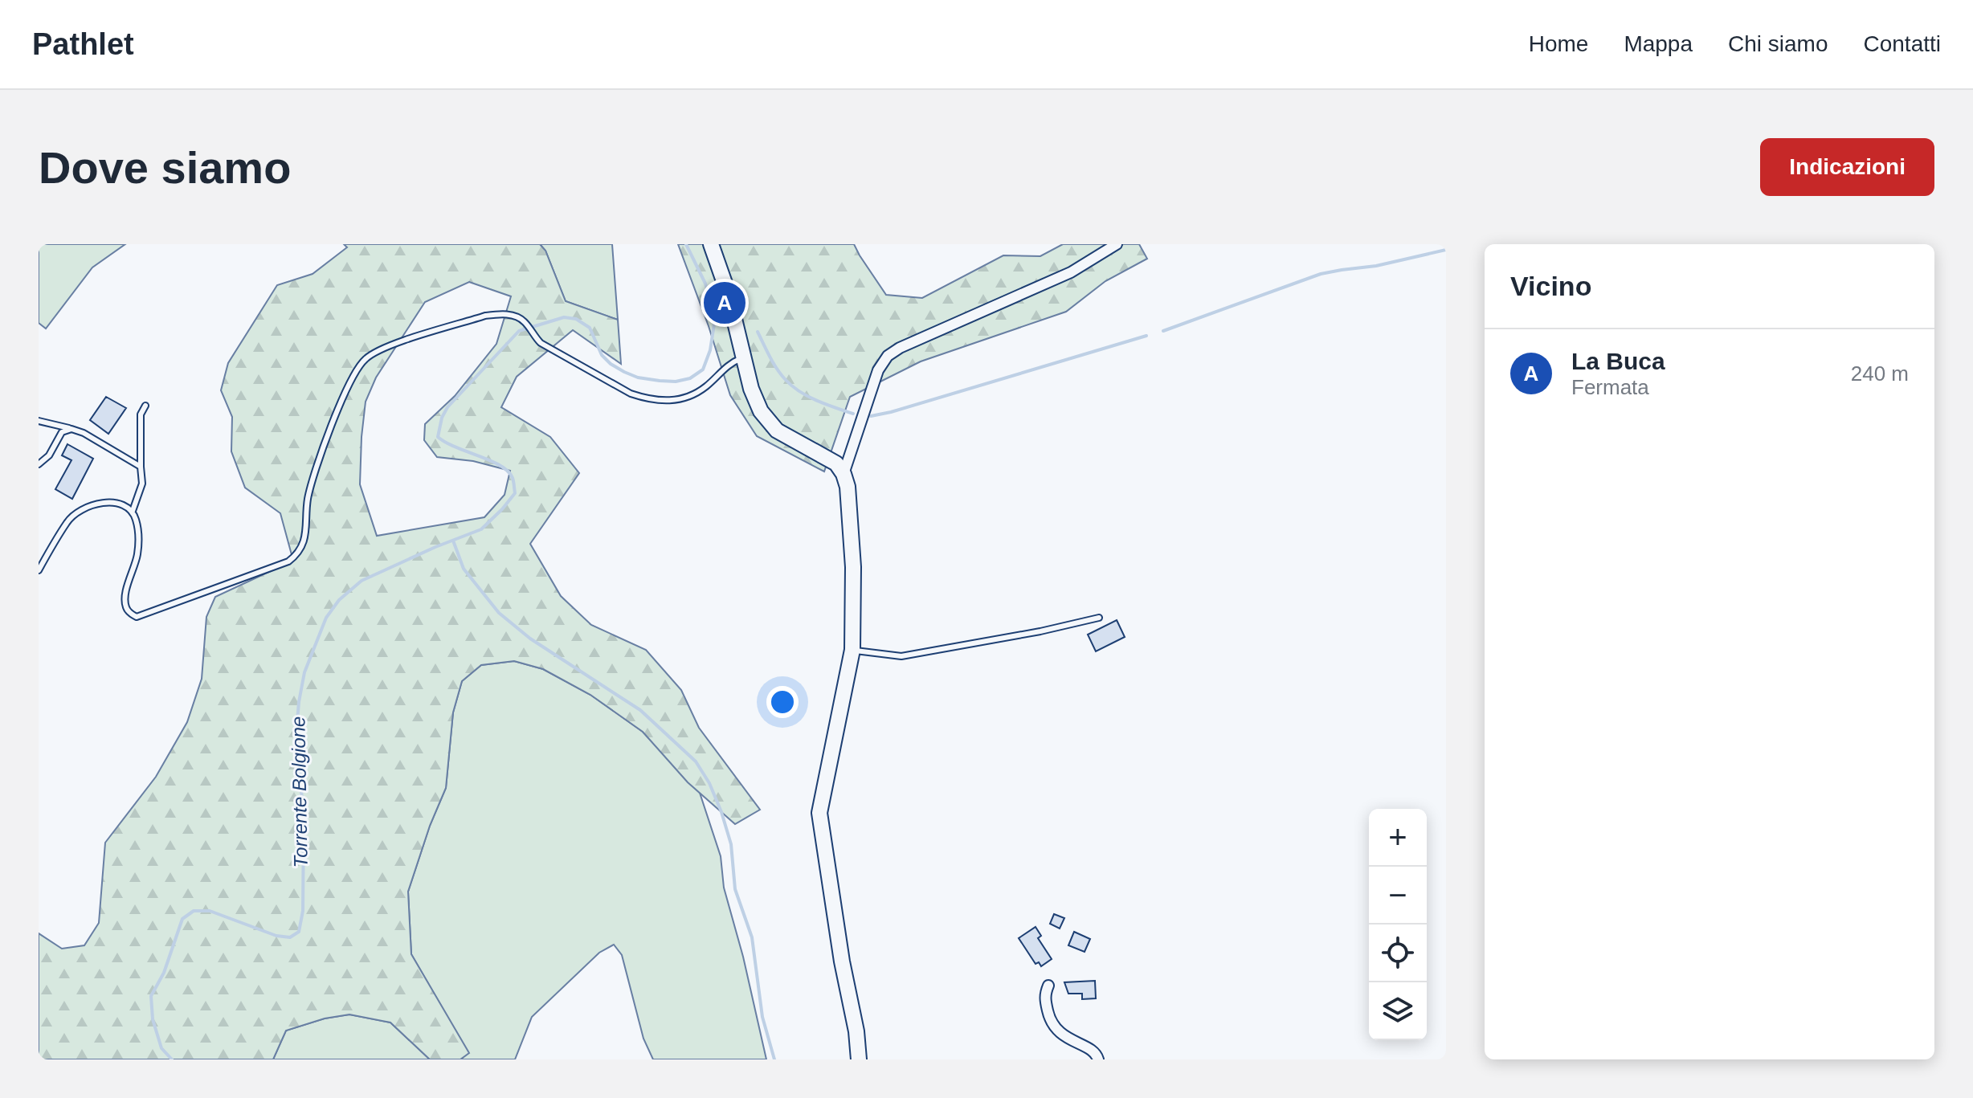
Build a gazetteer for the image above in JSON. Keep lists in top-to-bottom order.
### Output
{
  "water": ["Torrente Bolgione"],
  "page": {
    "header": "Pathlet",
    "nav": [
      "Home",
      "Mappa",
      "Chi siamo",
      "Contatti"
    ],
    "buttons": "Indicazioni",
    "title": "Dove siamo",
    "heading": "Vicino",
    "pins": "A",
    "list": [
      {
        "mark": "A",
        "name": "La Buca",
        "note": "Fermata",
        "value": "240 m"
      }
    ],
    "map_buttons": ["+", "−"]
  }
}
